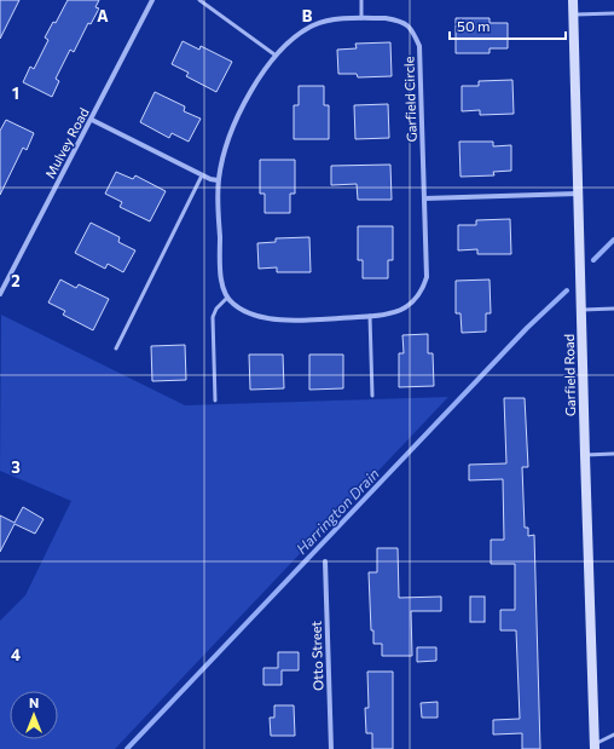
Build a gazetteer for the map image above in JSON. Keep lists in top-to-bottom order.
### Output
{
  "streets": {
    "main road": ["Garfield Road"],
    "street": ["Garfield Circle", "Mulvey Road", "Otto Street"]
  },
  "water": ["Harrington Drain"],
  "scale_bar": "50 m",
  "north": "top",
  "grid": {
    "columns": ["A", "B"],
    "rows": [
      "1",
      "2",
      "3",
      "4"
    ]
  }
}
